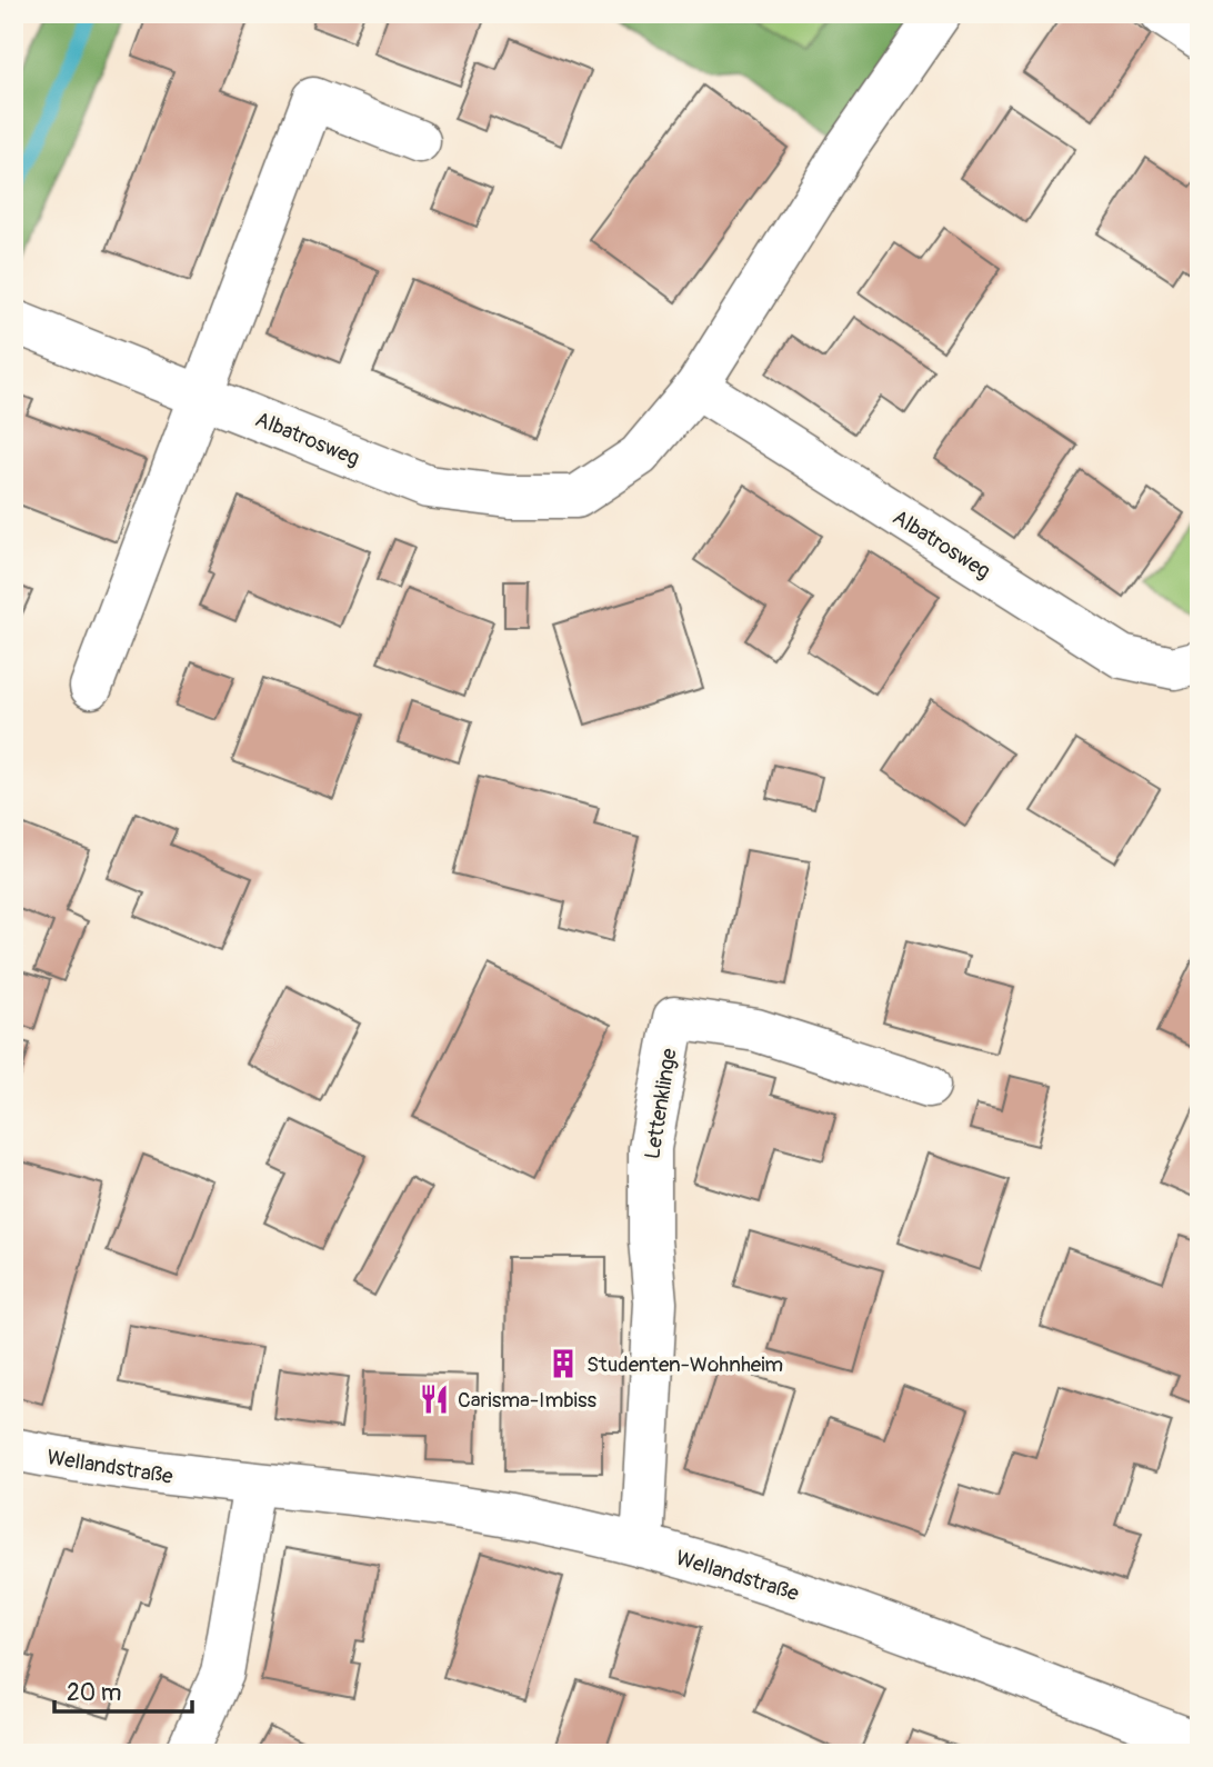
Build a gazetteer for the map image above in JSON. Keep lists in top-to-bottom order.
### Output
{
  "streets": {
    "street": ["Albatrosweg", "Lettenklinge", "Wellandstraße"]
  },
  "crossings": [
    ["Lettenklinge", "Wellandstraße"]
  ],
  "places": {
    "building": ["Studenten-Wohnheim"],
    "restaurant": ["Carisma-Imbiss"]
  },
  "scale_bar": "20 m"
}
